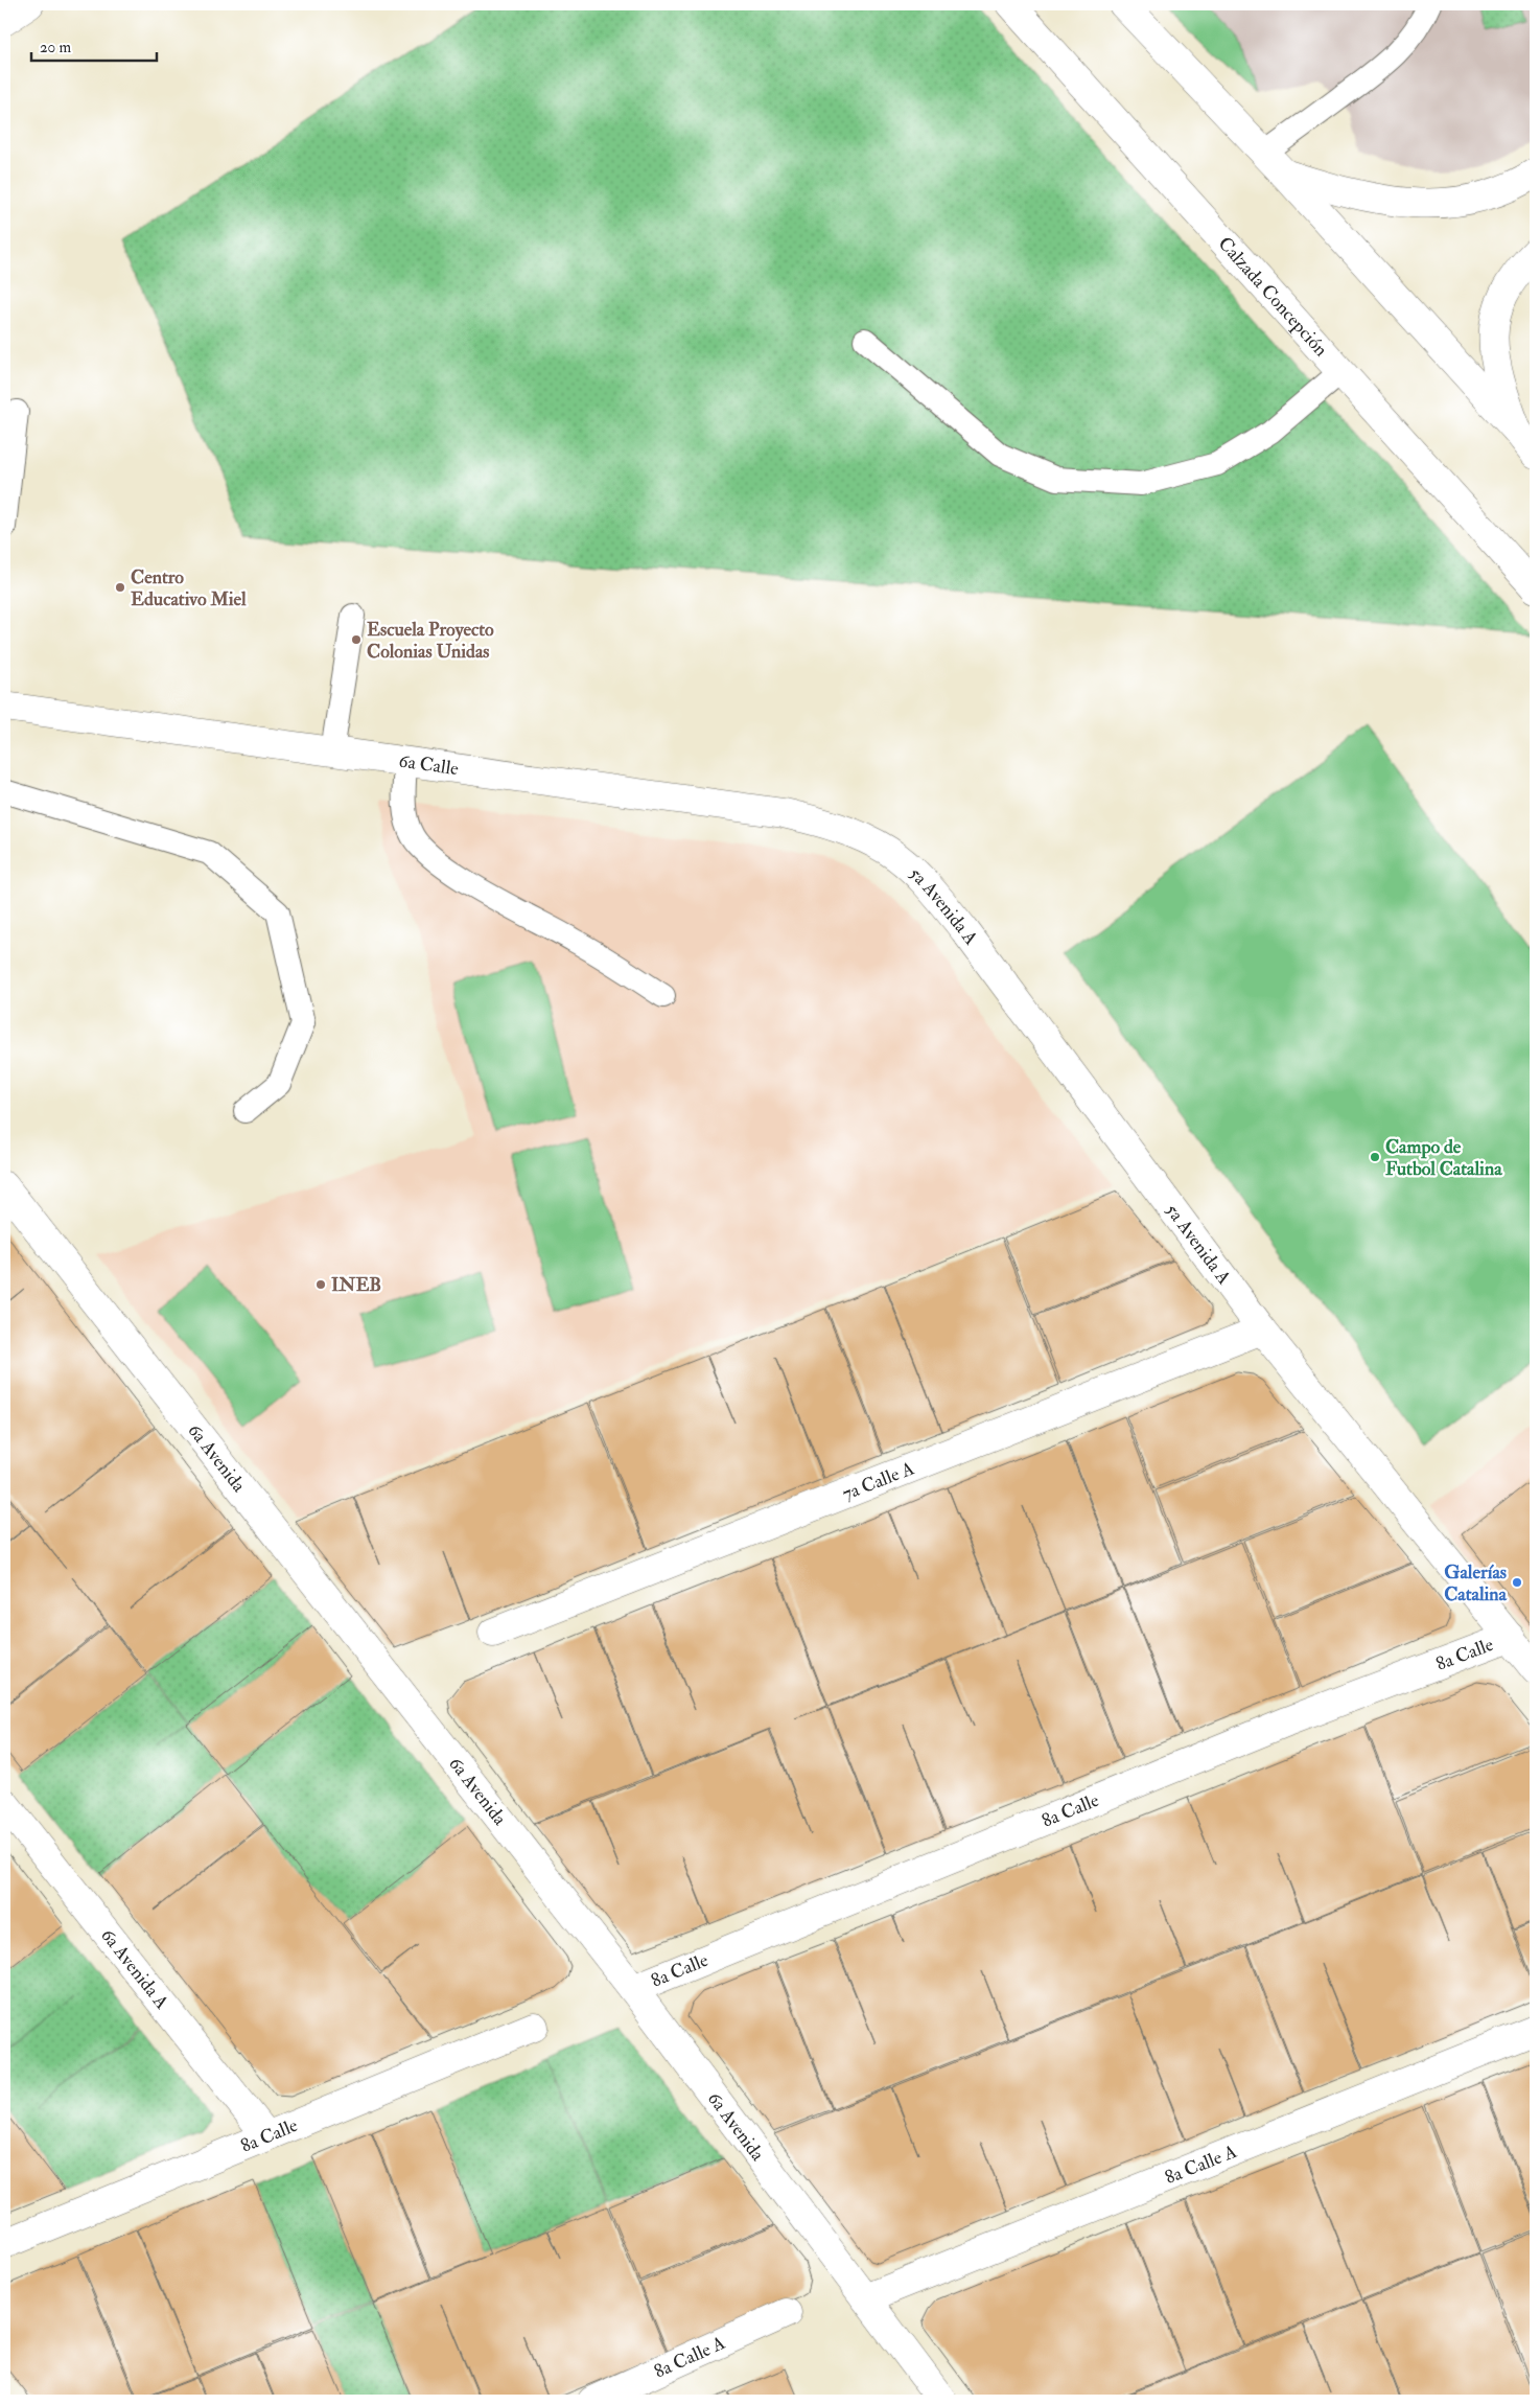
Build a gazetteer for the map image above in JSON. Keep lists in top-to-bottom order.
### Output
{
  "streets": {
    "main road": [
      "Calzada Concepción",
      "6a Calle",
      "5a Avenida A",
      "6a Avenida",
      "7a Calle A",
      "8a Calle",
      "6a Avenida A",
      "8a Calle A"
    ]
  },
  "crossings": [
    ["6a Calle", "5a Avenida A"],
    ["5a Avenida A", "7a Calle A"],
    ["5a Avenida A", "8a Calle"],
    ["6a Avenida", "8a Calle"],
    ["6a Avenida", "8a Calle A"],
    ["8a Calle", "6a Avenida A"]
  ],
  "places": [
    "Centro Educativo Miel",
    "Escuela Proyecto Colonias Unidas",
    "Campo de Futbol Catalina",
    "INEB",
    "Galerías Catalina"
  ],
  "scale_bar": "20 m"
}
